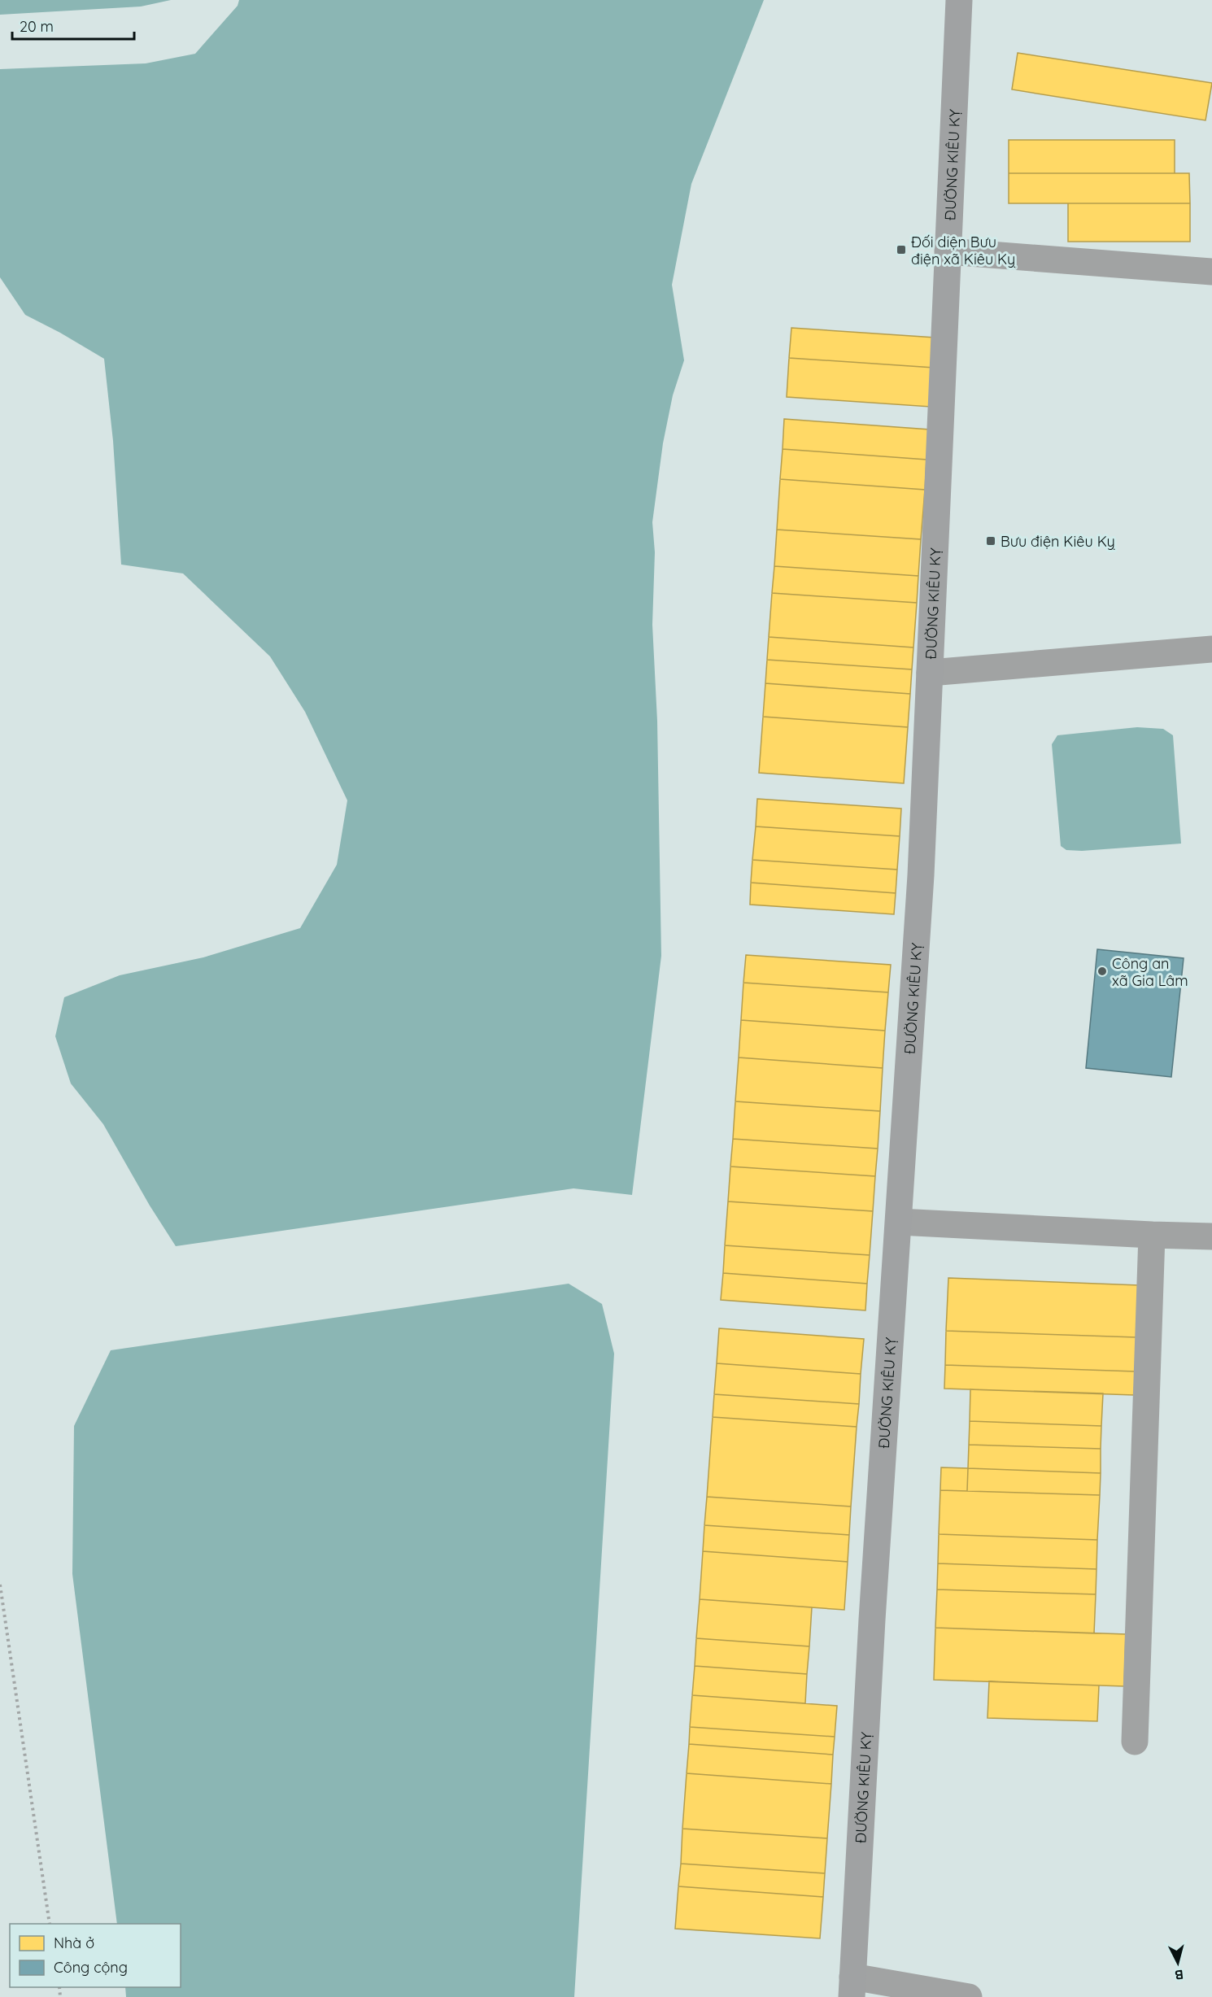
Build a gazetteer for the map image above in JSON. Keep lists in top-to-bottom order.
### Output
{
  "streets": {
    "main road": ["ĐƯỜNG KIÊU KỴ"]
  },
  "places": {
    "transit": ["Đối diện Bưu điện xã Kiêu Kỵ", "Bưu điện Kiêu Kỵ"],
    "other": ["Công an xã Gia Lâm"]
  },
  "legend": ["Nhà ở", "Công cộng"],
  "scale_bar": "20 m",
  "north": "bottom"
}
